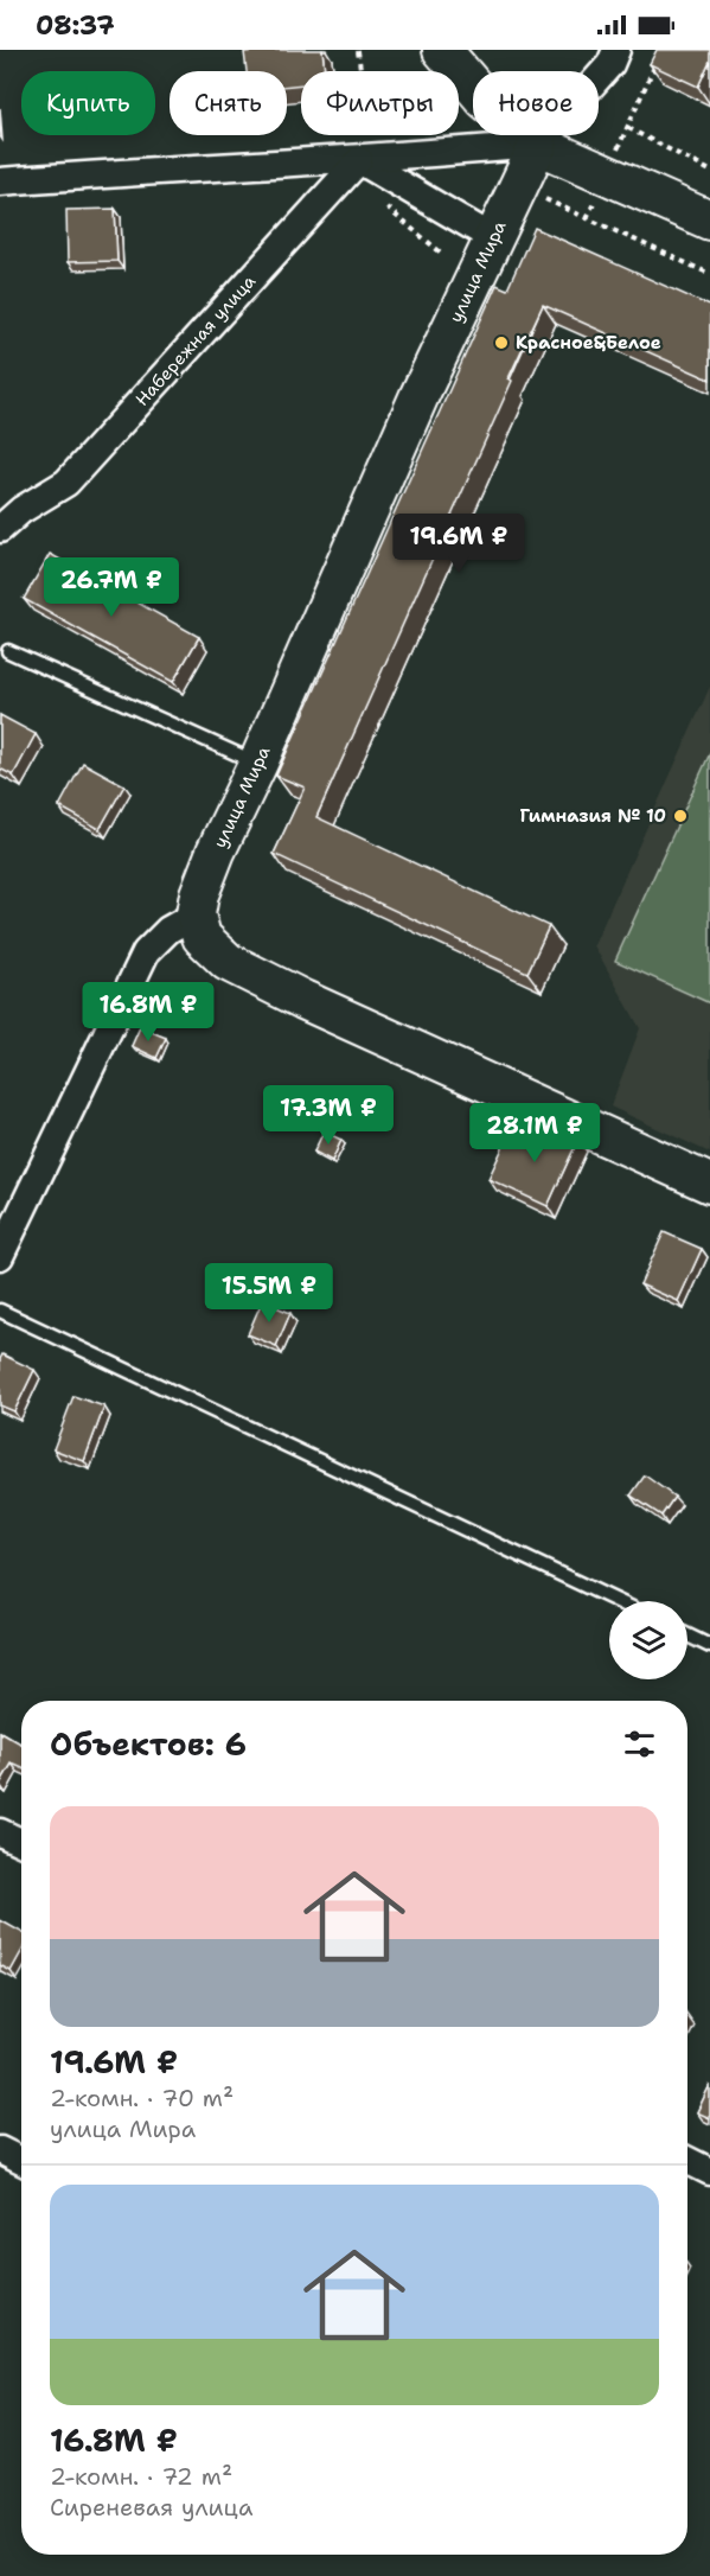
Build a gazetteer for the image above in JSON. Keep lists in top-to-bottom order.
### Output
{
  "streets": {
    "street": ["улица Мира", "Набережная улица"]
  },
  "places": ["Красное&Белое", "Гимназия № 10"],
  "page": {
    "status": "08:37",
    "chip": [
      "Купить",
      "Снять",
      "Фильтры",
      "Новое"
    ],
    "price": [
      "19.6M ₽",
      "26.7M ₽",
      "16.8M ₽",
      "17.3M ₽",
      "28.1M ₽",
      "15.5M ₽"
    ],
    "heading": "Объектов: 6",
    "list": [
      {
        "name": "19.6M ₽",
        "note": "2-комн. · 70 m² · улица Мира"
      },
      {
        "name": "16.8M ₽",
        "note": "2-комн. · 72 m² · Сиреневая улица"
      }
    ]
  }
}
